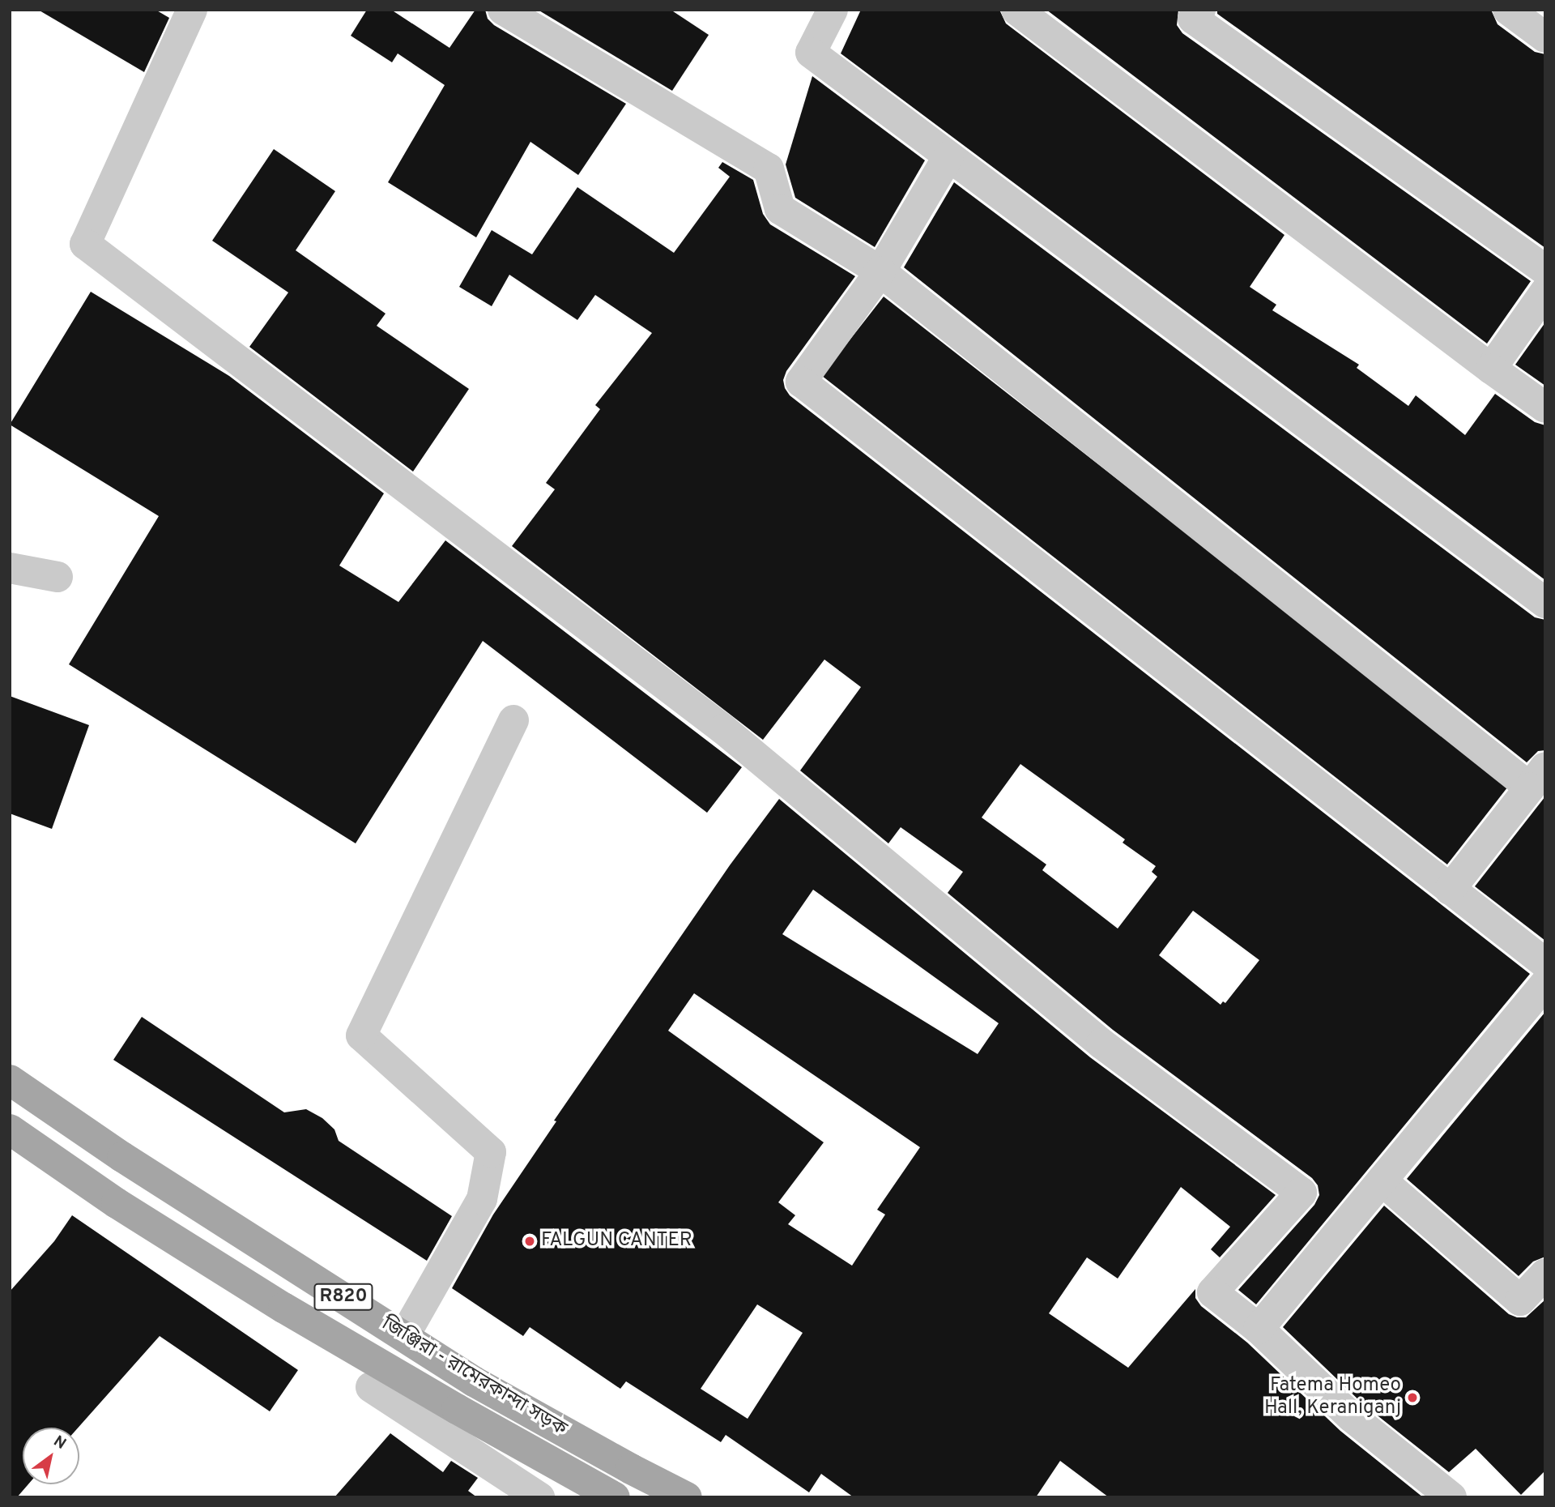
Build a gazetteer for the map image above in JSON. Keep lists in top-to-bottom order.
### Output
{
  "streets": {
    "main road": ["R820", "জিঞ্জিরা - রামেরকান্দা সড়ক"]
  },
  "places": ["FALGUN CANTER", "Fatema Homeo Hall, Keraniganj"],
  "north": "top right"
}
